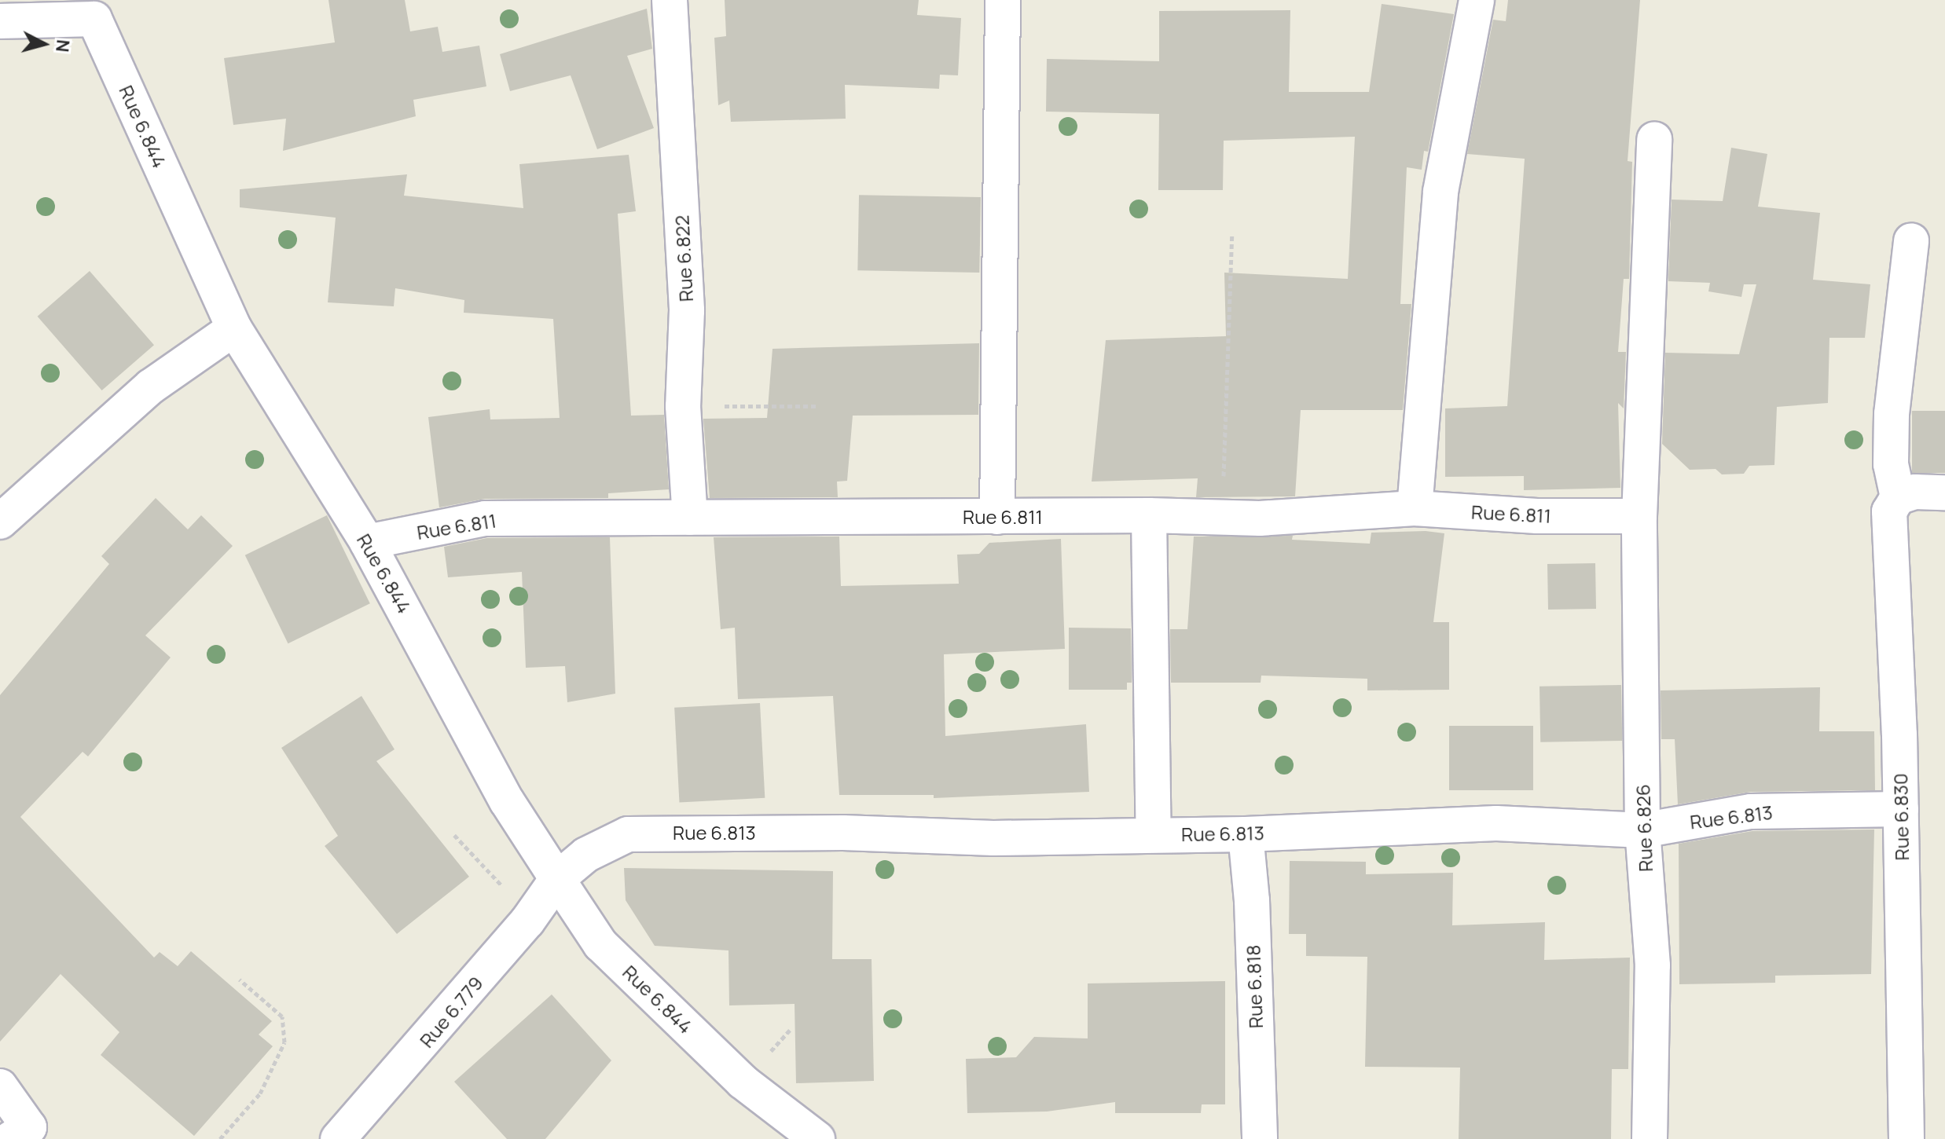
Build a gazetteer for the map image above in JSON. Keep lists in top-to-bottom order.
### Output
{
  "streets": {
    "street": [
      "Rue 6.844",
      "Rue 6.822",
      "Rue 6.811",
      "Rue 6.813",
      "Rue 6.830",
      "Rue 6.826",
      "Rue 6.818",
      "Rue 6.779"
    ]
  },
  "crossings": [
    ["Rue 6.844", "Rue 6.811"],
    ["Rue 6.844", "Rue 6.813"],
    ["Rue 6.844", "Rue 6.779"],
    ["Rue 6.822", "Rue 6.811"],
    ["Rue 6.811", "Rue 6.826"],
    ["Rue 6.813", "Rue 6.830"],
    ["Rue 6.813", "Rue 6.826"],
    ["Rue 6.813", "Rue 6.818"],
    ["Rue 6.813", "Rue 6.779"]
  ],
  "north": "right"
}
